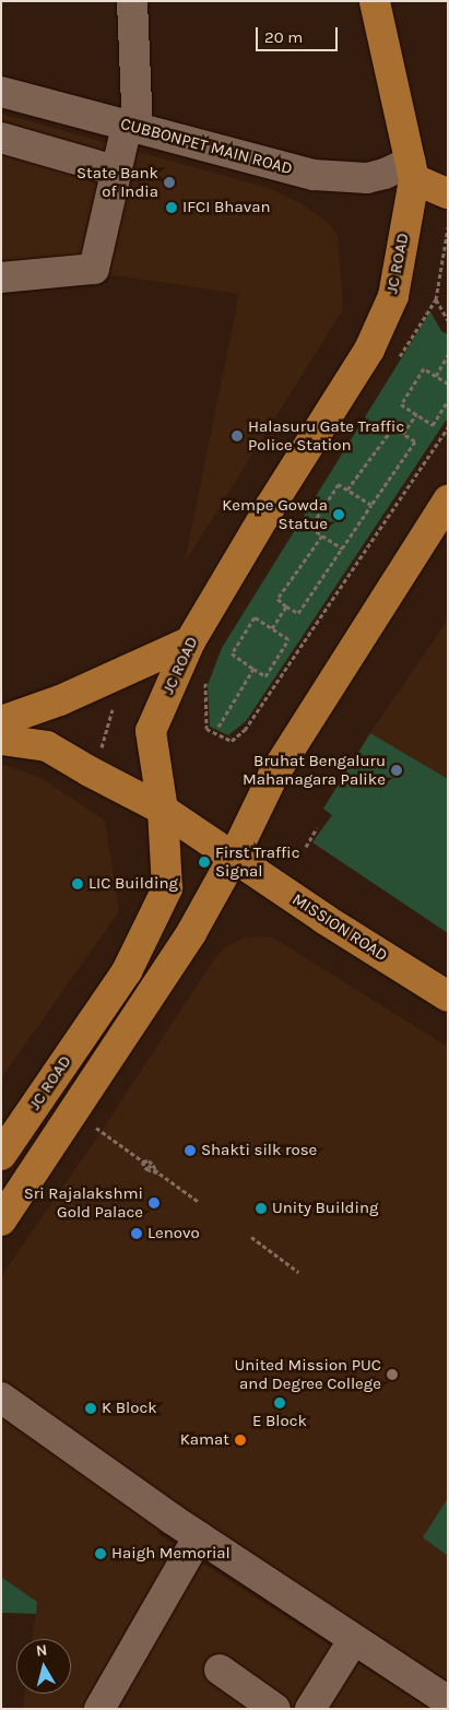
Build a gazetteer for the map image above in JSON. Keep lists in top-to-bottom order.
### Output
{
  "streets": {
    "main road": ["JC ROAD", "MISSION ROAD"],
    "street": ["CUBBONPET MAIN ROAD"]
  },
  "crossings": [
    ["CUBBONPET MAIN ROAD", "JC ROAD"],
    ["JC ROAD", "MISSION ROAD"]
  ],
  "places": [
    "State Bank of India",
    "IFCI Bhavan",
    "Halasuru Gate Traffic Police Station",
    "Kempe Gowda Statue",
    "Bruhat Bengaluru Mahanagara Palike",
    "First Traffic Signal",
    "LIC Building",
    "Shakti silk rose",
    "Sri Rajalakshmi Gold Palace",
    "Unity Building",
    "Lenovo",
    "United Mission PUC and Degree College",
    "E Block",
    "K Block",
    "Kamat",
    "Haigh Memorial"
  ],
  "scale_bar": "20 m",
  "north": "top"
}
